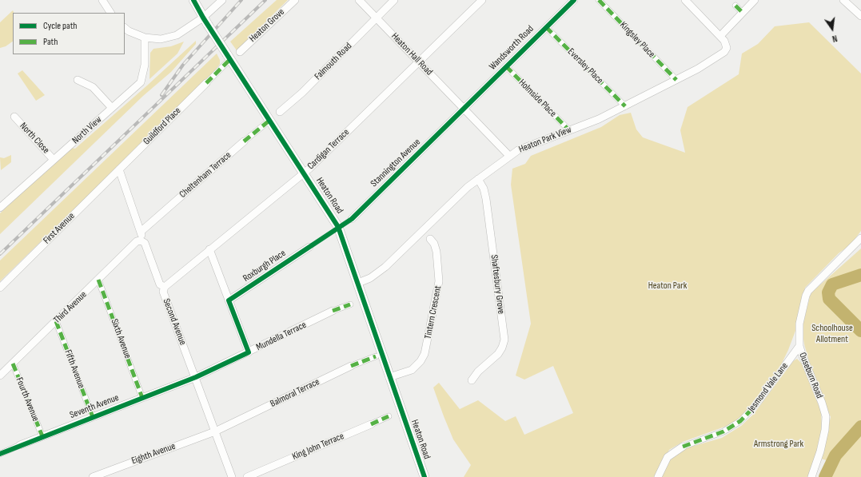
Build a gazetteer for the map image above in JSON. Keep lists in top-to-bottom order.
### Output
{
  "streets": {
    "street": [
      "Heaton Grove",
      "Kingsley Place",
      "Wandsworth Road",
      "Heaton Hall Road",
      "Falmouth Road",
      "Eversley Place",
      "Holmside Place",
      "Guildford Place",
      "North View",
      "North Close",
      "Heaton Park View",
      "Cardigan Terrace",
      "Stannington Avenue",
      "Cheltenham Terrace",
      "Heaton Road",
      "First Avenue",
      "Roxburgh Place",
      "Shaftesbury Grove",
      "Third Avenue",
      "Tintern Crescent",
      "Second Avenue",
      "Mundella Terrace",
      "Sixth Avenue",
      "Fifth Avenue",
      "Ouseburn Road",
      "Jesmond Vale Lane",
      "Balmoral Terrace",
      "Fourth Avenue",
      "Seventh Avenue",
      "King John Terrace",
      "Eighth Avenue"
    ]
  },
  "crossings": [
    ["Kingsley Place", "Heaton Park View"],
    ["Wandsworth Road", "Heaton Hall Road"],
    ["Wandsworth Road", "Eversley Place"],
    ["Wandsworth Road", "Holmside Place"],
    ["Wandsworth Road", "Stannington Avenue"],
    ["Heaton Hall Road", "Falmouth Road"],
    ["Heaton Hall Road", "Heaton Park View"],
    ["Heaton Hall Road", "Cardigan Terrace"],
    ["Heaton Hall Road", "Stannington Avenue"],
    ["Eversley Place", "Heaton Park View"],
    ["Holmside Place", "Heaton Park View"],
    ["Guildford Place", "First Avenue"],
    ["North View", "North Close"],
    ["Heaton Park View", "Heaton Road"],
    ["Heaton Park View", "Shaftesbury Grove"],
    ["Cardigan Terrace", "Heaton Road"],
    ["Cardigan Terrace", "Second Avenue"],
    ["Cheltenham Terrace", "Heaton Road"],
    ["Heaton Road", "Tintern Crescent"],
    ["Third Avenue", "Second Avenue"],
    ["Third Avenue", "Sixth Avenue"],
    ["Third Avenue", "Fifth Avenue"],
    ["Third Avenue", "Fourth Avenue"],
    ["Second Avenue", "Mundella Terrace"],
    ["Second Avenue", "Balmoral Terrace"],
    ["Second Avenue", "Seventh Avenue"],
    ["Second Avenue", "Eighth Avenue"],
    ["Mundella Terrace", "Seventh Avenue"],
    ["Sixth Avenue", "Seventh Avenue"],
    ["Fifth Avenue", "Seventh Avenue"],
    ["Ouseburn Road", "Jesmond Vale Lane"],
    ["Balmoral Terrace", "Eighth Avenue"],
    ["Fourth Avenue", "Seventh Avenue"]
  ],
  "parks": ["Heaton Park", "Schoolhouse Allotment", "Armstrong Park"],
  "legend": ["Cycle path", "Path"],
  "north": "bottom"
}
